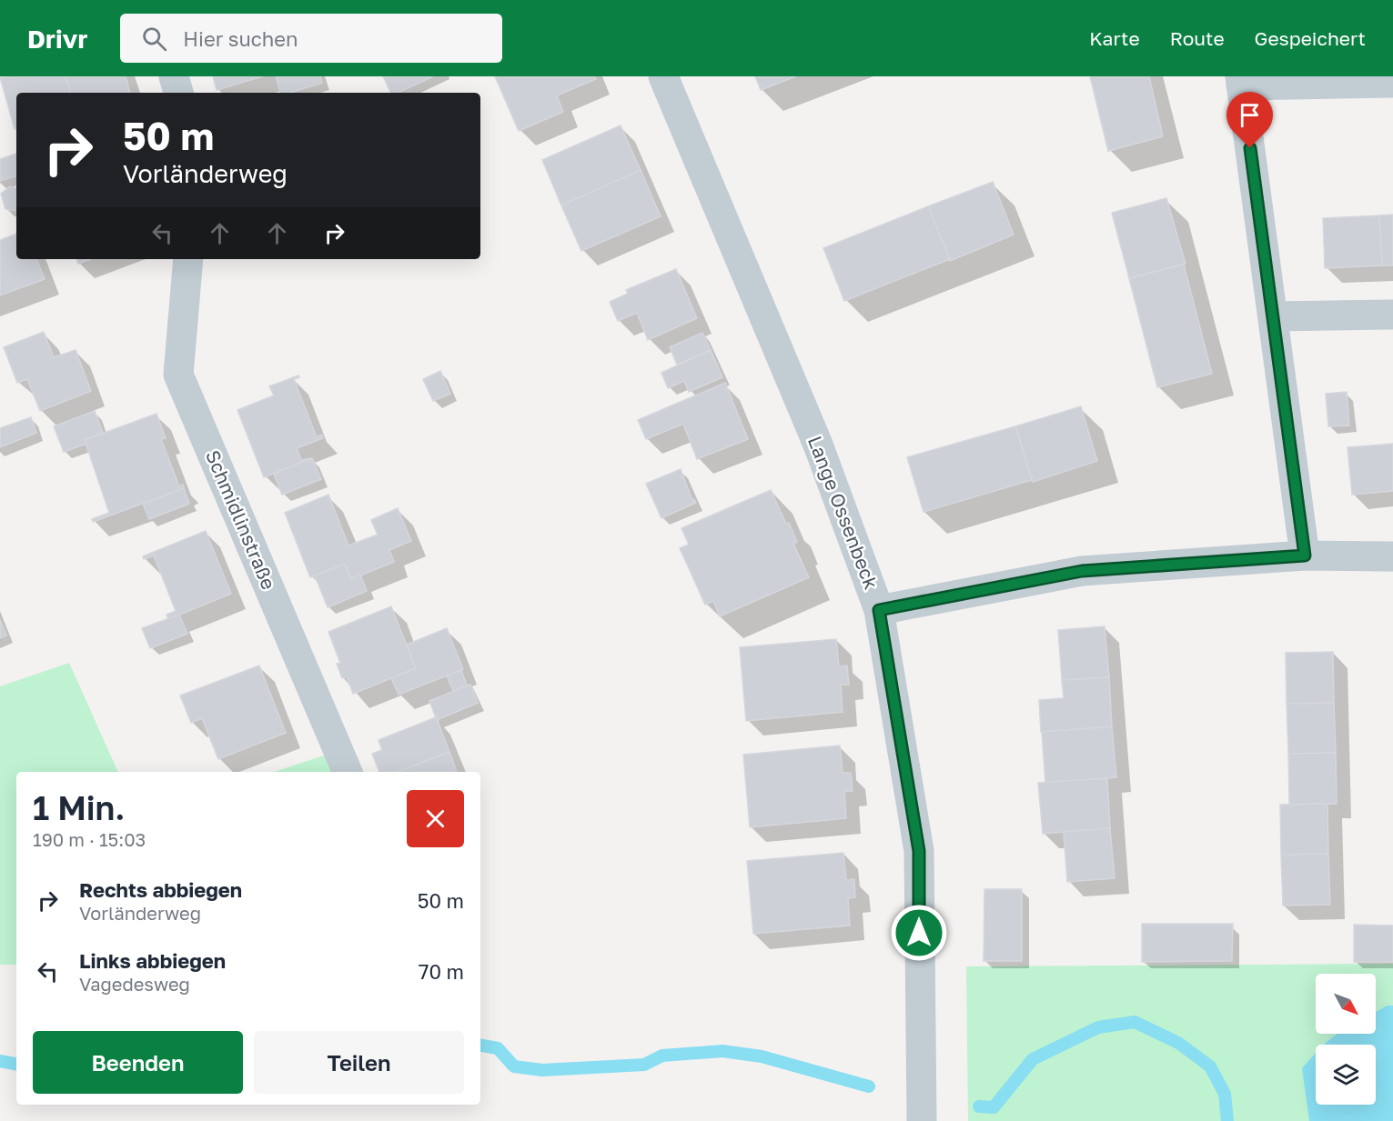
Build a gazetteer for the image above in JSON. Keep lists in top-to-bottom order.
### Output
{
  "streets": {
    "street": ["Lange Ossenbeck", "Schmidlinstraße"]
  },
  "north": "bottom right",
  "page": {
    "header": "Drivr",
    "search": "Hier suchen",
    "nav": ["Karte", "Route", "Gespeichert"],
    "turn": ["50 m", "Vorländerweg"],
    "heading": ["1 Min.", "190 m · 15:03"],
    "list": [
      {
        "name": "Rechts abbiegen",
        "note": "Vorländerweg",
        "value": "50 m"
      },
      {
        "name": "Links abbiegen",
        "note": "Vagedesweg",
        "value": "70 m"
      }
    ],
    "buttons": ["Beenden", "Teilen"]
  }
}
